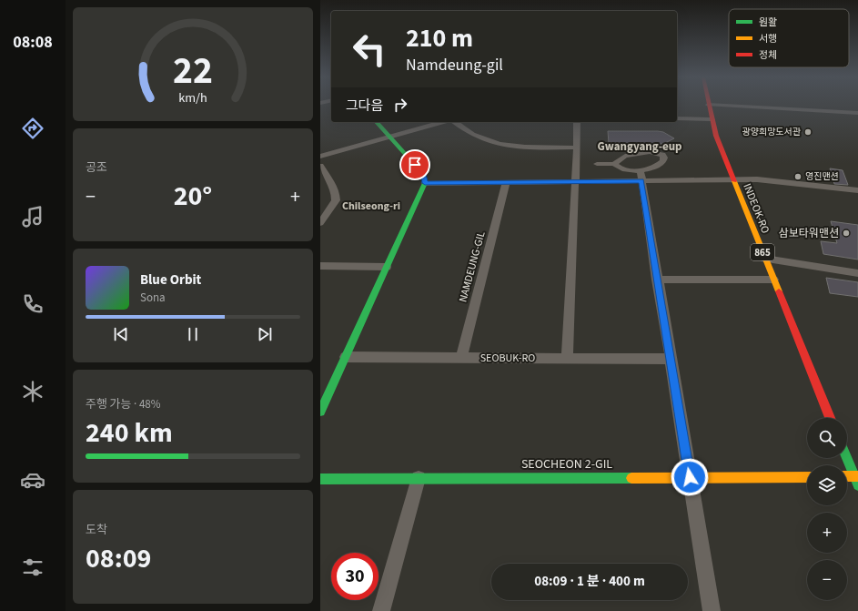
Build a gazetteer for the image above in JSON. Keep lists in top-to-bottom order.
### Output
{
  "streets": {
    "street": [
      "INDEOK-RO",
      "865",
      "NAMDEUNG-GIL",
      "SEOBUK-RO",
      "SEOCHEON 2-GIL"
    ]
  },
  "crossings": [
    ["NAMDEUNG-GIL", "SEOBUK-RO"]
  ],
  "districts": ["Gwangyang-eup", "Chilseong-ri"],
  "places": ["광양희망도서관", "영진맨션", "삼보타워맨션"],
  "legend": ["원활", "서행", "정체"],
  "page": {
    "tabs": "08:08",
    "turn": ["210 m", "Namdeung-gil"],
    "then": "그다음",
    "tile": [
      "공조",
      ["주행 가능 · 48%", "240 km"],
      ["도착", "08:09"]
    ],
    "heat": ["−", "20°", "+"],
    "song": ["Blue Orbit", "Sona"],
    "map_buttons": ["+", "−"],
    "limit": "30",
    "trip": "08:09 · 1 분 · 400 m",
    "gauge": ["22", "km/h"]
  }
}
